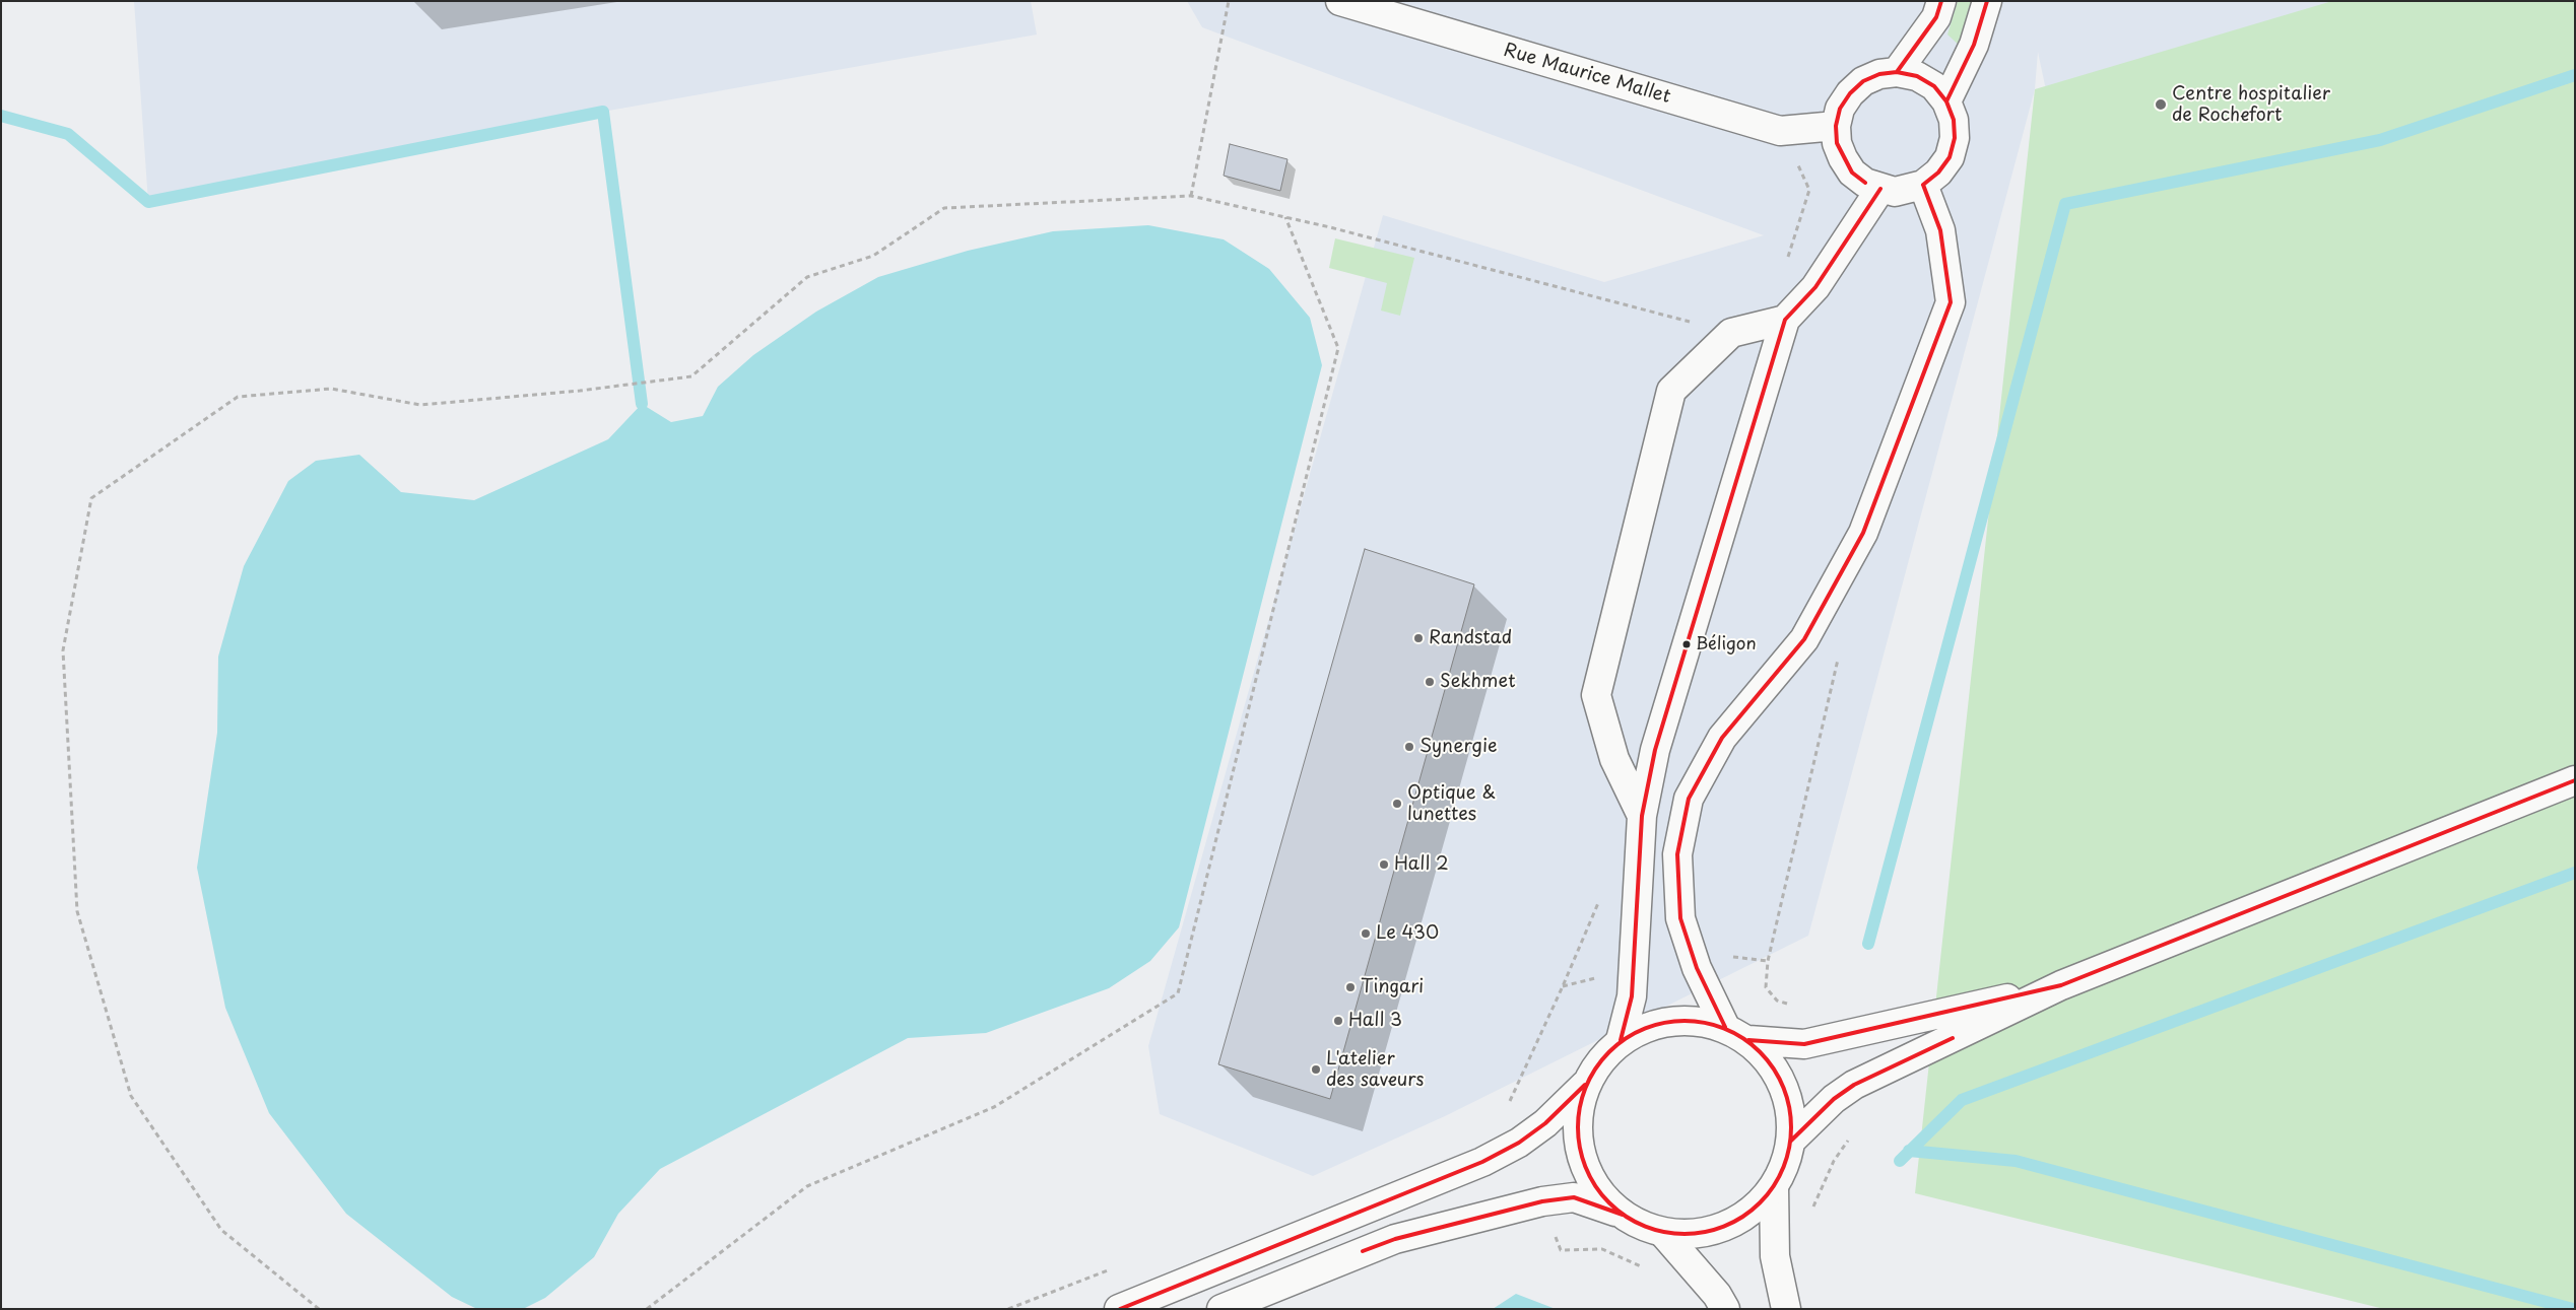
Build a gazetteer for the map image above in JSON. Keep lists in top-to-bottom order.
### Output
{
  "streets": {
    "street": ["Rue Maurice Mallet"]
  },
  "places": [
    "Centre hospitalier de Rochefort",
    "Randstad",
    "Béligon",
    "Sekhmet",
    "Synergie",
    "Optique & lunettes",
    "Hall 2",
    "Le 430",
    "Tingari",
    "Hall 3",
    "L'atelier des saveurs"
  ]
}
